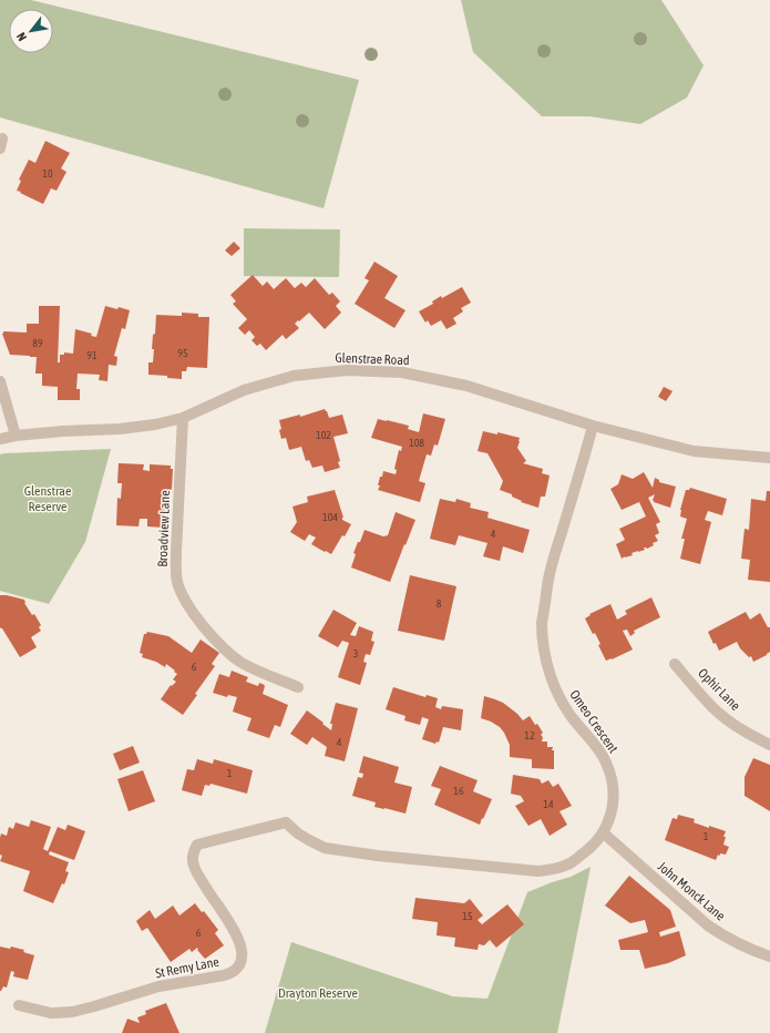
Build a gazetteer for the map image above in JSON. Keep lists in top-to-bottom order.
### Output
{
  "streets": {
    "street": [
      "Glenstrae Road",
      "Broadview Lane",
      "Ophir Lane",
      "Omeo Crescent",
      "John Monck Lane",
      "St Remy Lane"
    ]
  },
  "crossings": [
    ["Glenstrae Road", "Broadview Lane"],
    ["Glenstrae Road", "Omeo Crescent"],
    ["Omeo Crescent", "John Monck Lane"],
    ["Omeo Crescent", "St Remy Lane"]
  ],
  "parks": ["Glenstrae Reserve", "Drayton Reserve"],
  "house_numbers": [
    "10",
    "89",
    "95",
    "91",
    "102",
    "108",
    "104",
    "4",
    "8",
    "3",
    "6",
    "12",
    "4",
    "1",
    "16",
    "14",
    "1",
    "15",
    "6"
  ],
  "north": "bottom left"
}
